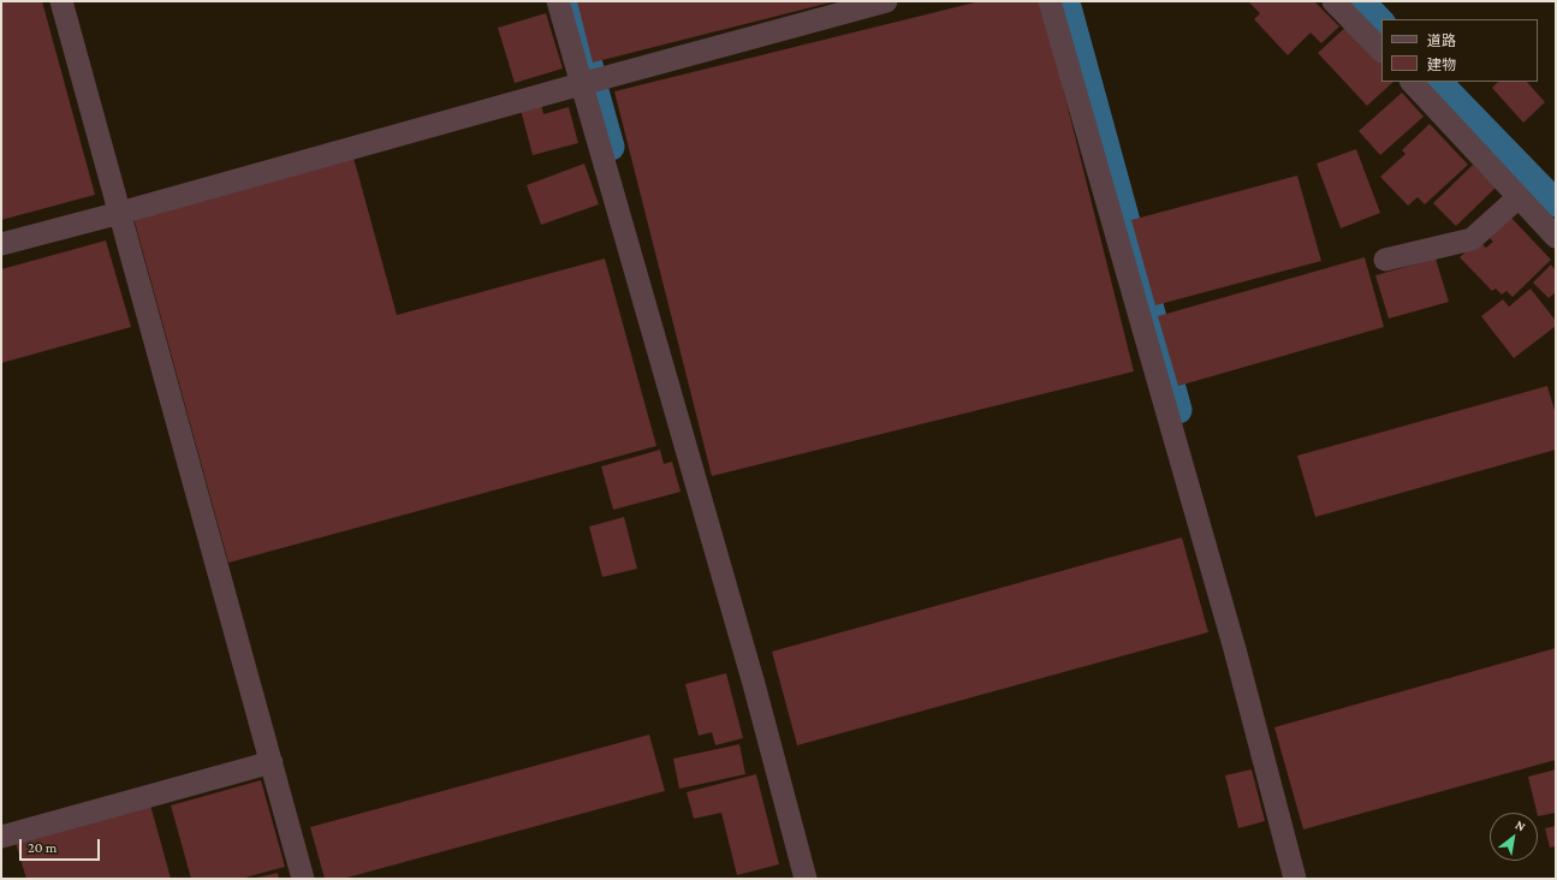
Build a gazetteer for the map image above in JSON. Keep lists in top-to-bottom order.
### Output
{
  "legend": ["道路", "建物"],
  "scale_bar": "20 m",
  "north": "top right"
}
